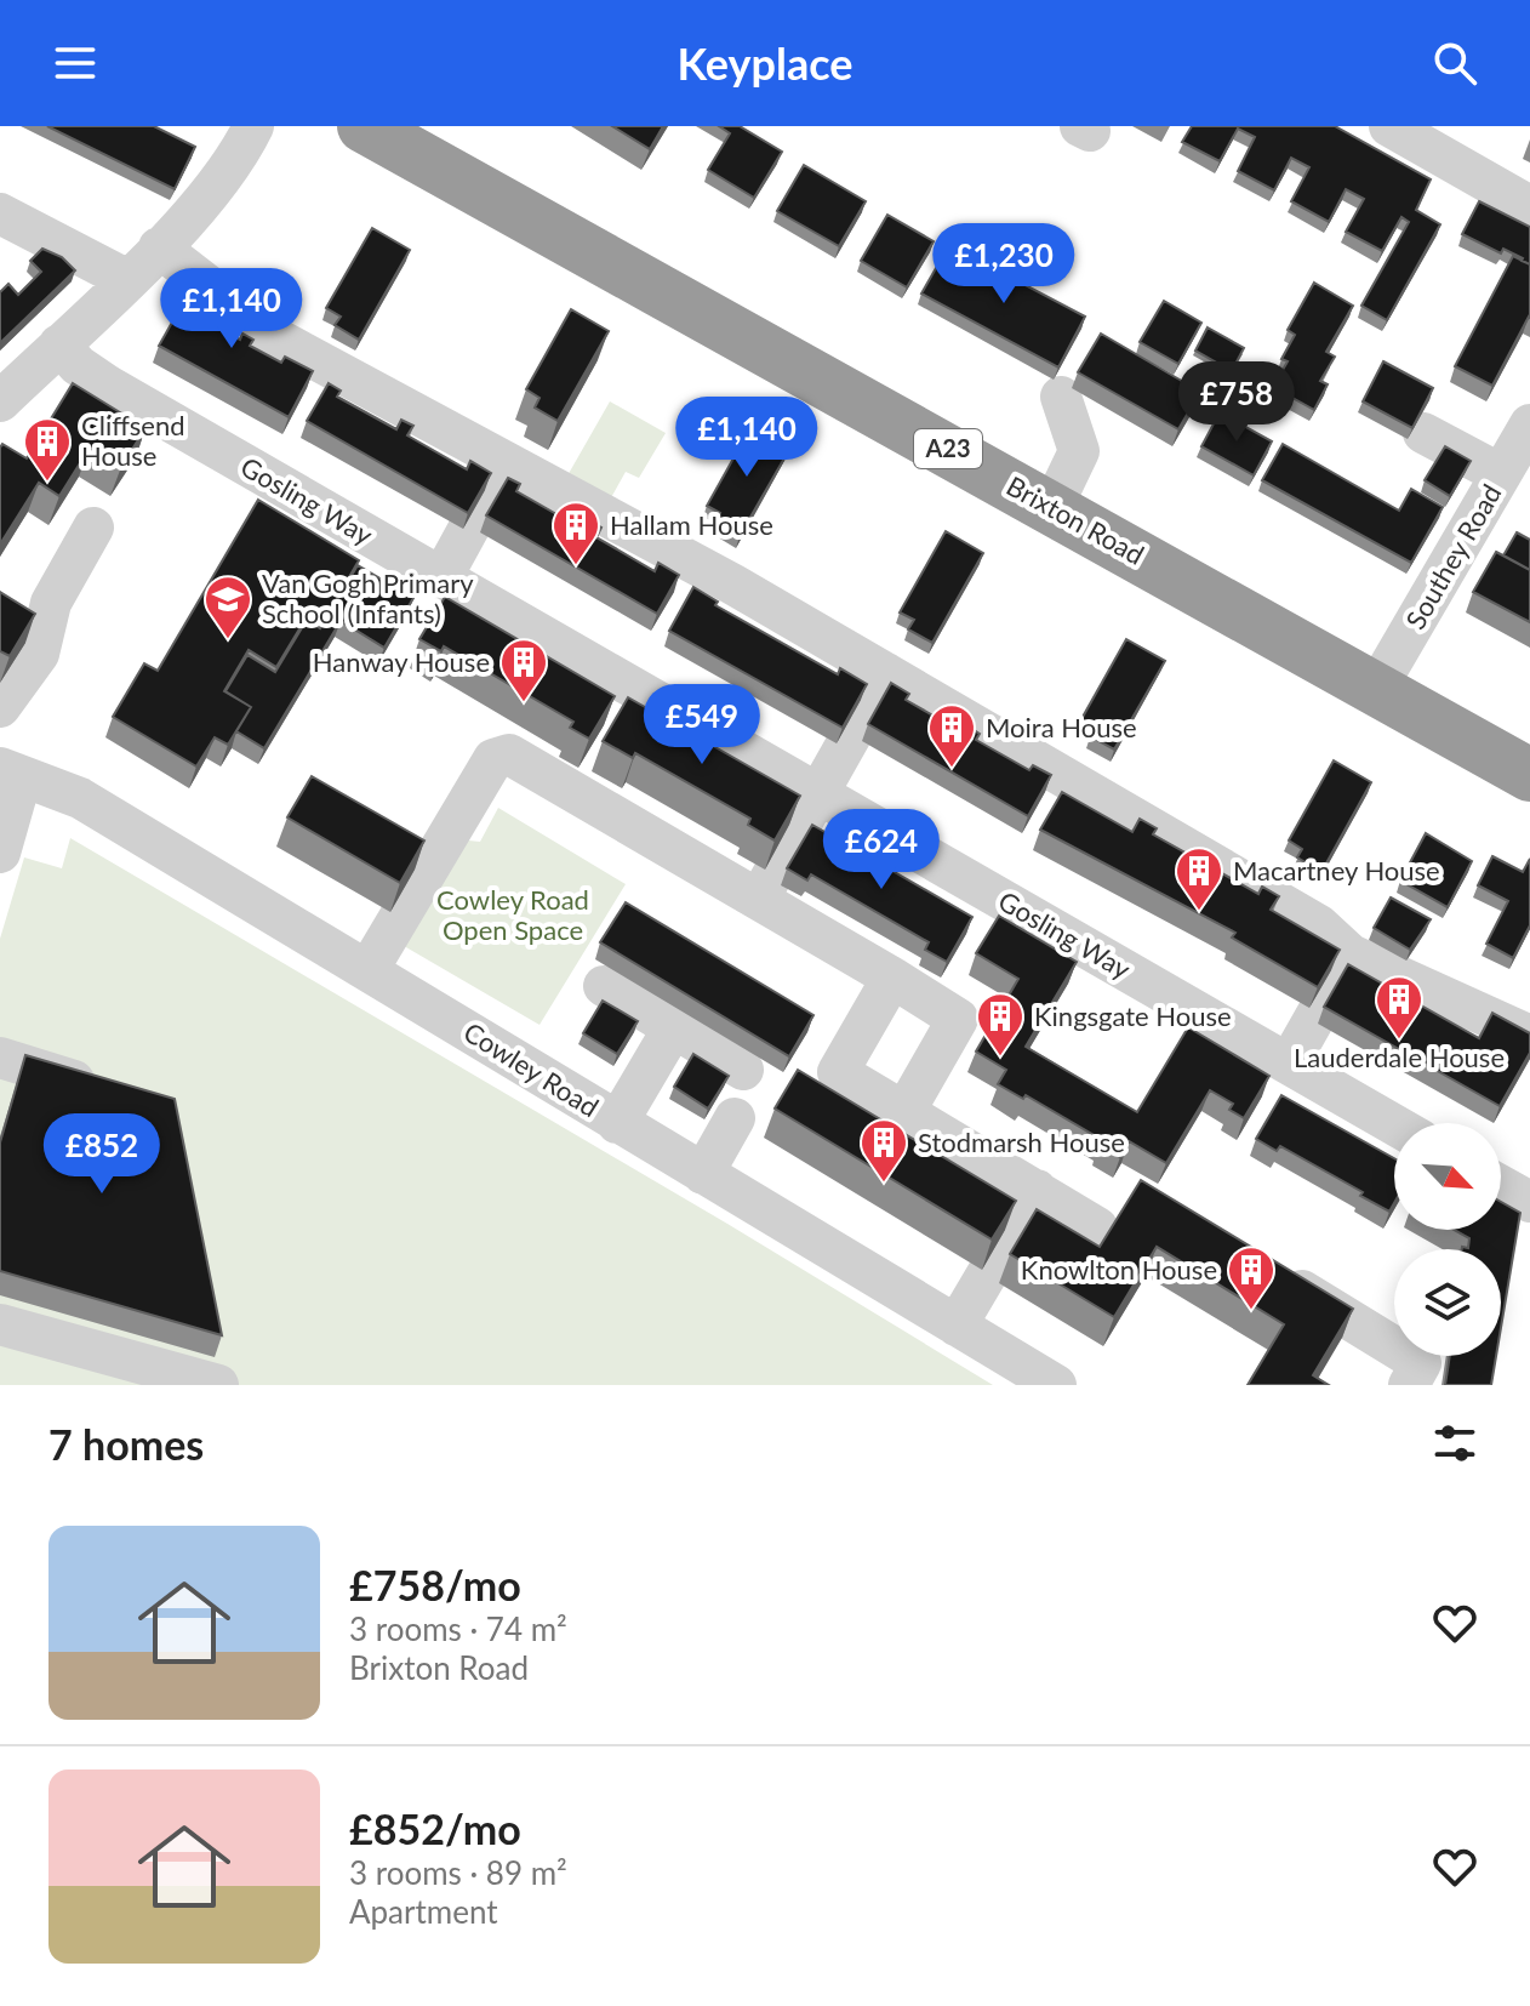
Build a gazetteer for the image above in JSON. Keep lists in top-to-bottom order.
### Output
{
  "streets": {
    "highway": ["A23", "Brixton Road"],
    "street": ["Gosling Way", "Southey Road", "Cowley Road"]
  },
  "crossings": [
    ["Brixton Road", "Southey Road"]
  ],
  "parks": ["Cowley Road Open Space"],
  "places": {
    "building": [
      "Cliffsend House",
      "Hallam House",
      "Hanway House",
      "Moira House",
      "Macartney House",
      "Lauderdale House",
      "Kingsgate House",
      "Stodmarsh House",
      "Knowlton House"
    ],
    "school or university": ["Van Gogh Primary School (Infants)"]
  },
  "north": "bottom right",
  "page": {
    "header": "Keyplace",
    "price": [
      "£1,230",
      "£1,140",
      "£758",
      "£1,140",
      "£549",
      "£624",
      "£852"
    ],
    "heading": "7 homes",
    "list": [
      {
        "name": "£758/mo",
        "note": "3 rooms · 74 m² · Brixton Road"
      },
      {
        "name": "£852/mo",
        "note": "3 rooms · 89 m² · Apartment"
      }
    ]
  }
}
